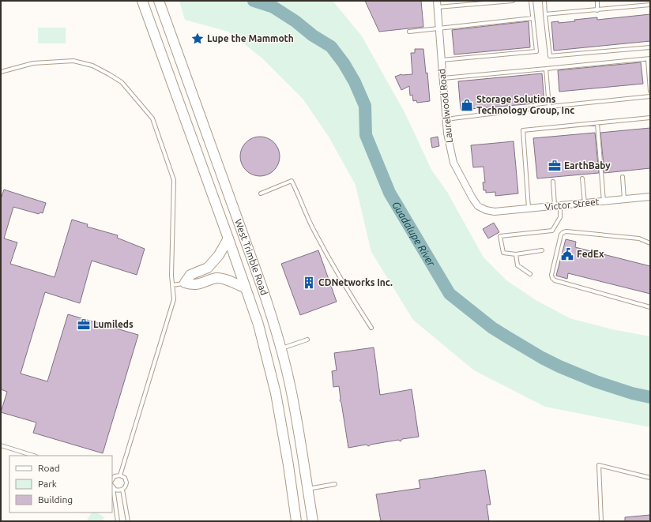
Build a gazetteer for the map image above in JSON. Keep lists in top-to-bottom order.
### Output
{
  "streets": {
    "main road": ["West Trimble Road"],
    "street": ["Laurelwood Road", "Victor Street"]
  },
  "crossings": [
    ["Laurelwood Road", "Victor Street"]
  ],
  "water": ["Guadalupe River"],
  "places": {
    "place": ["Lupe the Mammoth"],
    "shop": ["Storage Solutions Technology Group, Inc"],
    "office": ["EarthBaby", "Lumileds"],
    "public building": ["FedEx"],
    "building": ["CDNetworks Inc."]
  },
  "legend": ["Road", "Park", "Building"]
}
